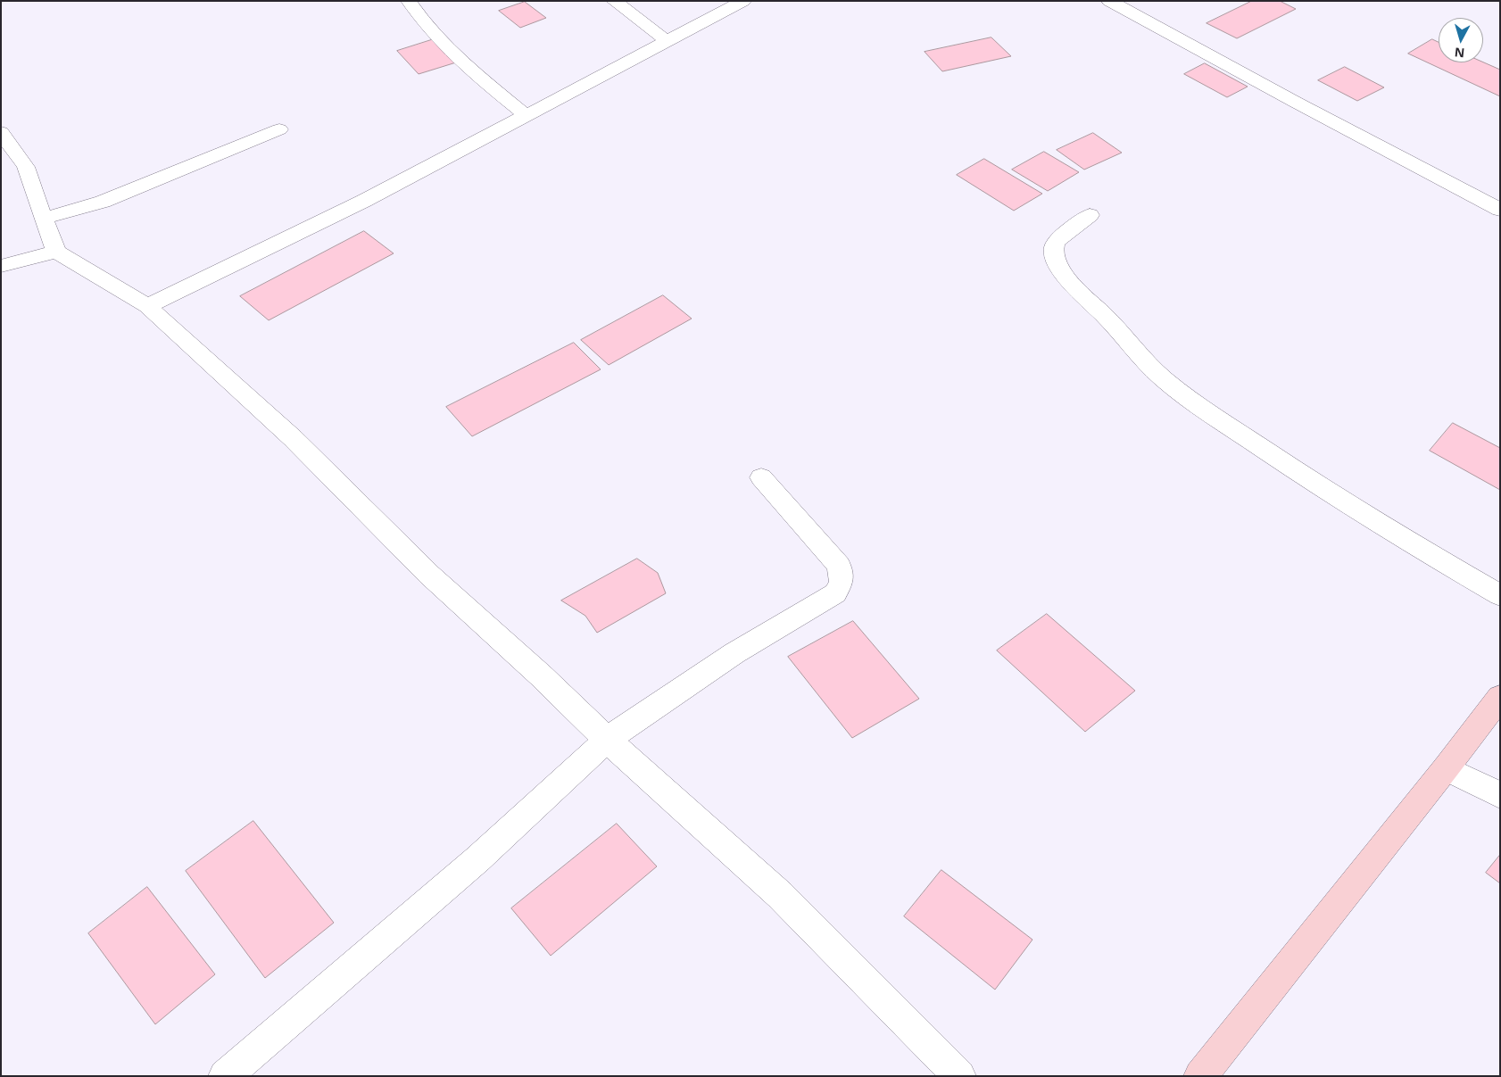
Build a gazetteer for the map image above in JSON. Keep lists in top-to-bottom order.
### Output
{
  "north": "bottom"
}
